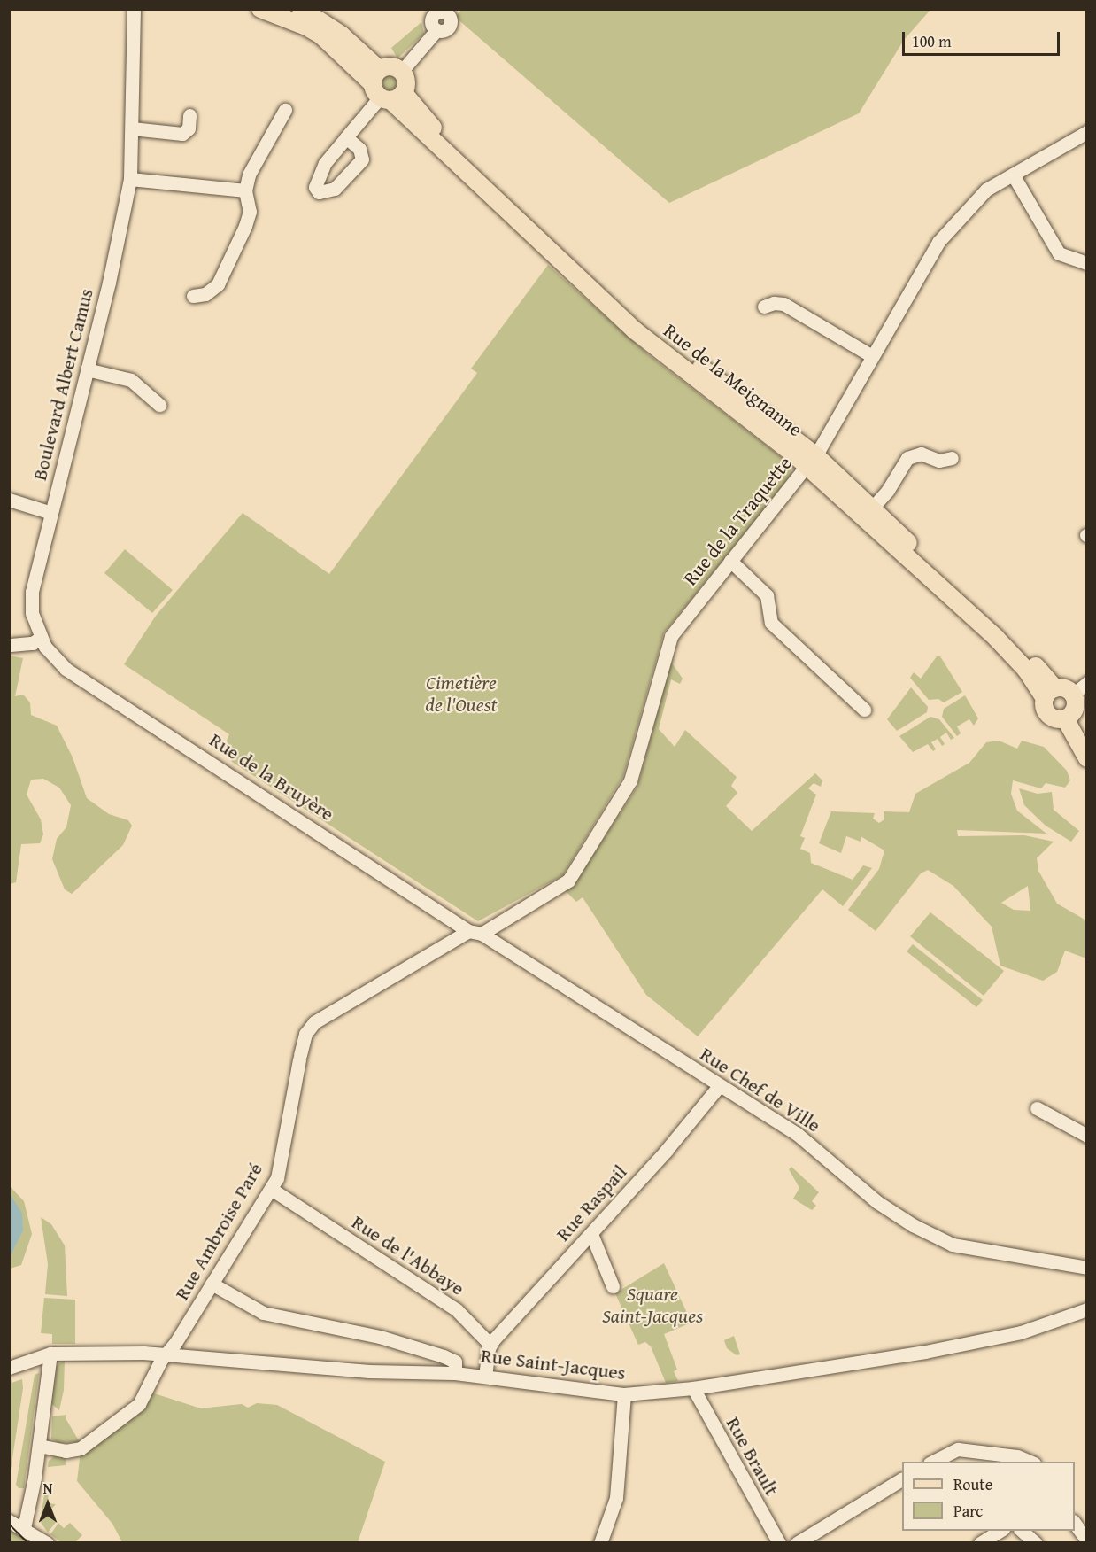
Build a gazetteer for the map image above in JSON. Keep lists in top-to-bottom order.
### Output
{
  "streets": {
    "main road": ["Rue de la Meignanne"],
    "street": [
      "Boulevard Albert Camus",
      "Rue de la Traquette",
      "Rue de la Bruyère",
      "Rue Chef de Ville",
      "Rue Raspail",
      "Rue Ambroise Paré",
      "Rue de l'Abbaye",
      "Rue Saint-Jacques",
      "Rue Brault"
    ]
  },
  "crossings": [
    ["Rue de la Meignanne", "Rue de la Traquette"],
    ["Boulevard Albert Camus", "Rue de la Bruyère"],
    ["Rue de la Traquette", "Rue de la Bruyère"],
    ["Rue de la Traquette", "Rue Chef de Ville"],
    ["Rue de la Traquette", "Rue Ambroise Paré"],
    ["Rue de la Bruyère", "Rue Chef de Ville"],
    ["Rue de la Bruyère", "Rue Ambroise Paré"],
    ["Rue Chef de Ville", "Rue Raspail"],
    ["Rue Chef de Ville", "Rue Ambroise Paré"],
    ["Rue Raspail", "Rue de l'Abbaye"],
    ["Rue Ambroise Paré", "Rue de l'Abbaye"],
    ["Rue Ambroise Paré", "Rue Saint-Jacques"],
    ["Rue Saint-Jacques", "Rue Brault"]
  ],
  "parks": ["Cimetière de l'Ouest", "Square Saint-Jacques"],
  "legend": ["Route", "Parc"],
  "scale_bar": "100 m",
  "north": "top"
}
